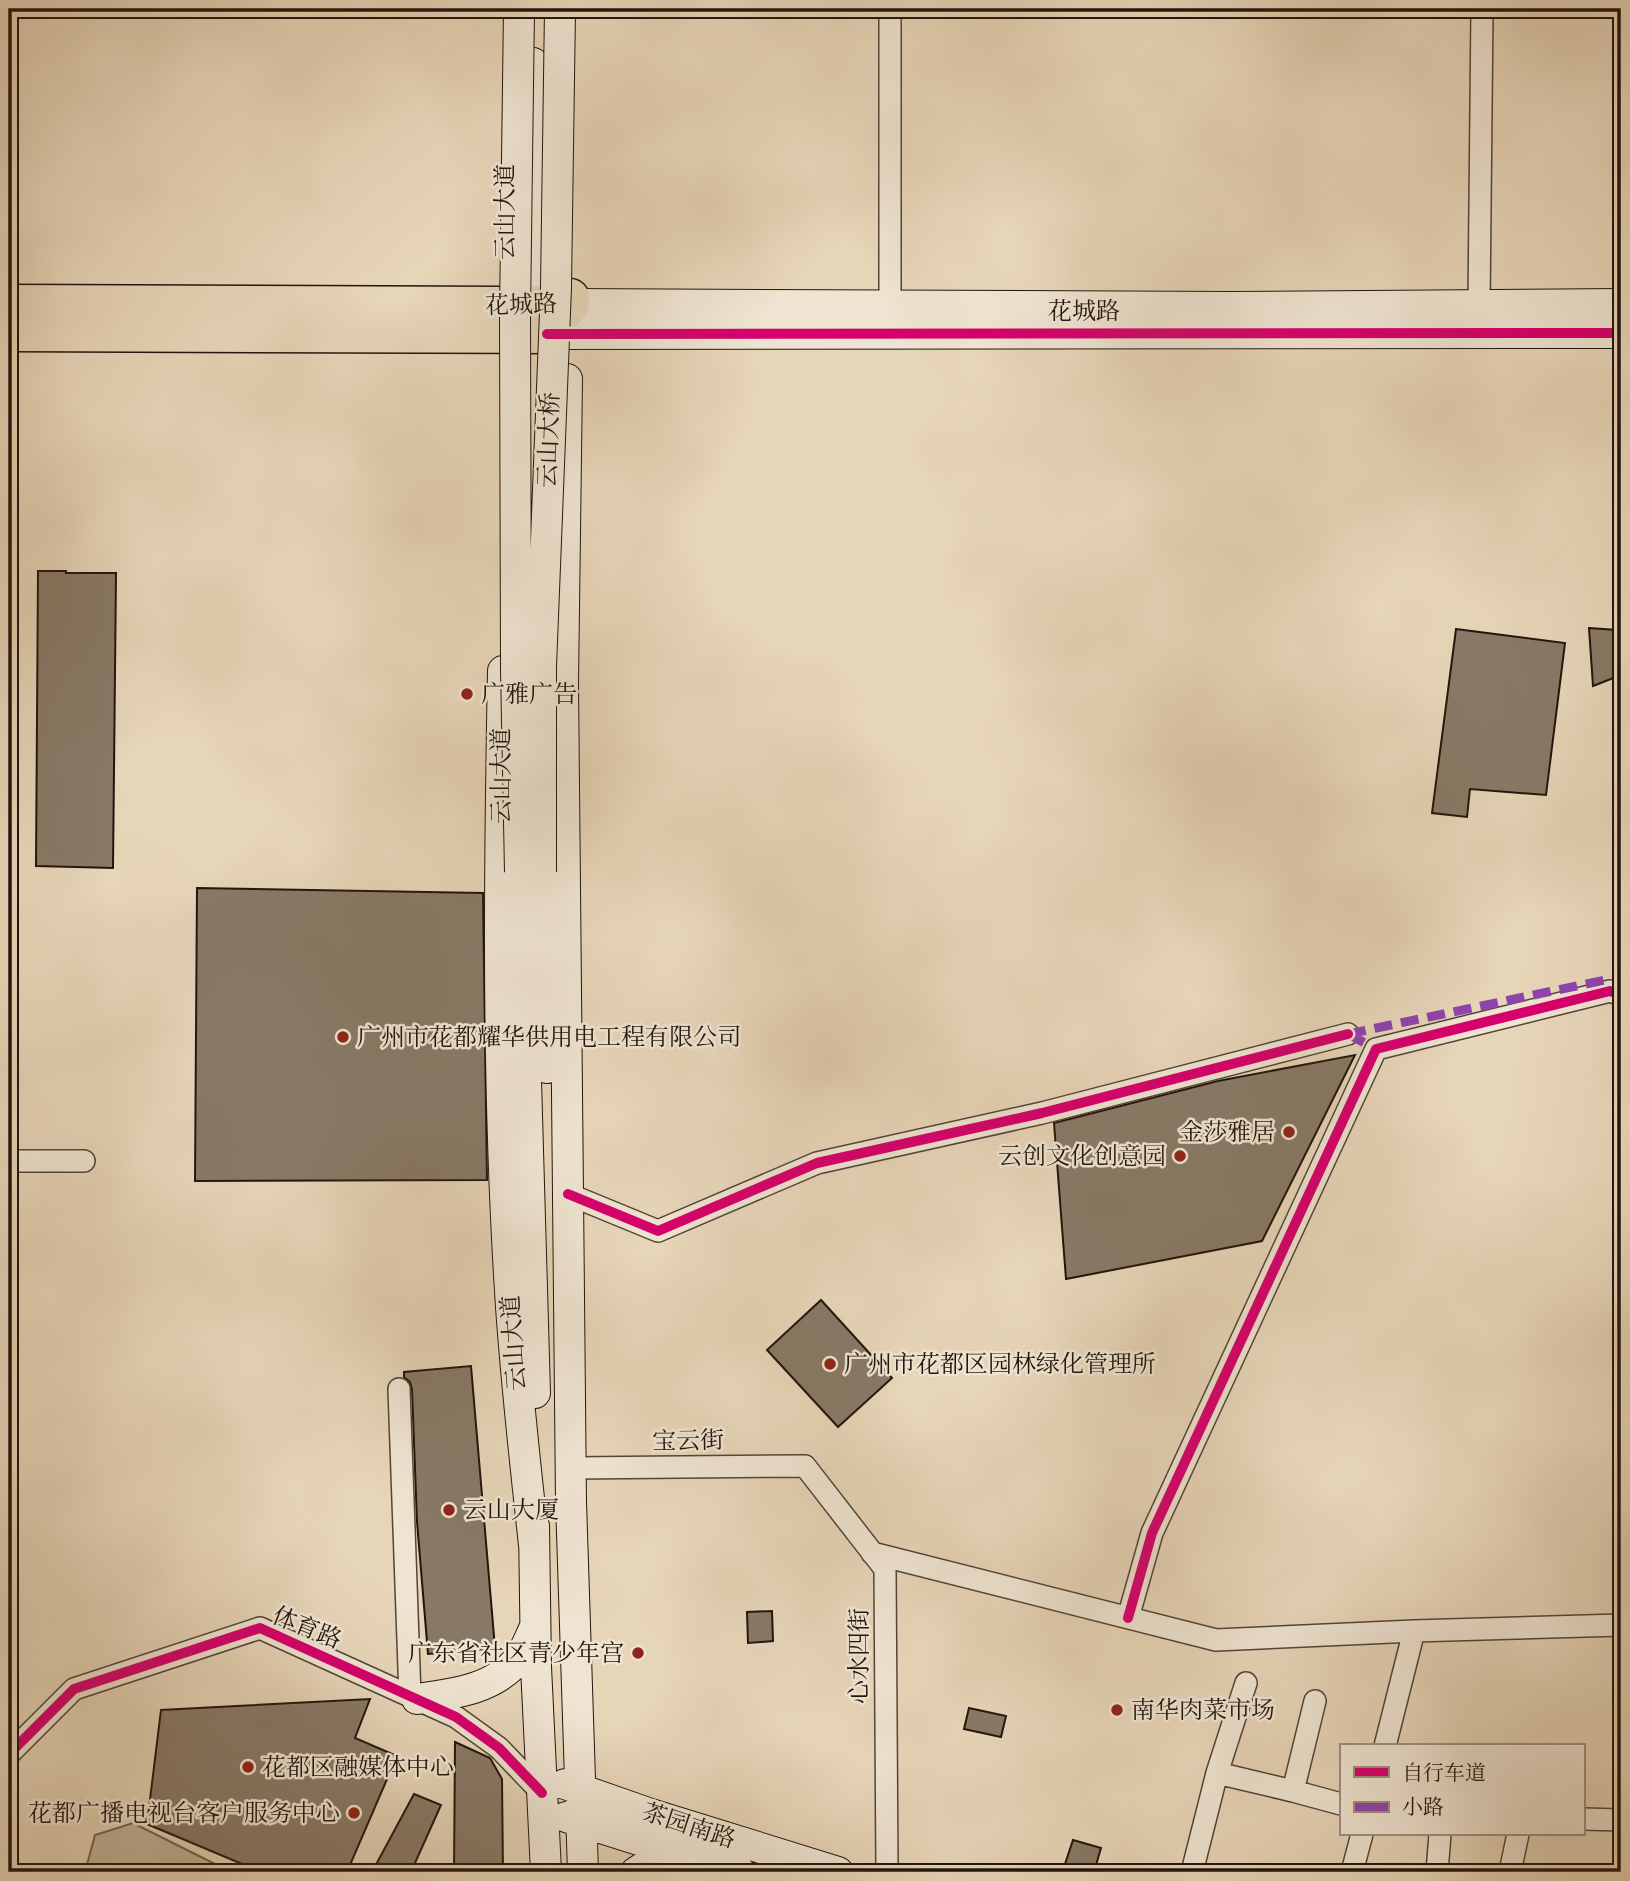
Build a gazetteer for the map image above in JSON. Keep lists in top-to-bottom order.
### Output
{
  "streets": {
    "highway": ["云山大道", "花城路"],
    "main road": ["云山大桥", "茶园南路"],
    "street": ["宝云街", "体育路", "心水四街"]
  },
  "crossings": [
    ["云山大道", "花城路"],
    ["云山大道", "云山大桥"],
    ["云山大道", "宝云街"],
    ["云山大道", "体育路"],
    ["云山大道", "茶园南路"],
    ["宝云街", "心水四街"],
    ["体育路", "茶园南路"]
  ],
  "places": [
    "广雅广告",
    "广州市花都耀华供用电工程有限公司",
    "金莎雅居",
    "云创文化创意园",
    "广州市花都区园林绿化管理所",
    "云山大厦",
    "广东省社区青少年宫",
    "南华肉菜市场",
    "花都区融媒体中心",
    "花都广播电视台客户服务中心"
  ],
  "legend": ["自行车道", "小路"]
}
